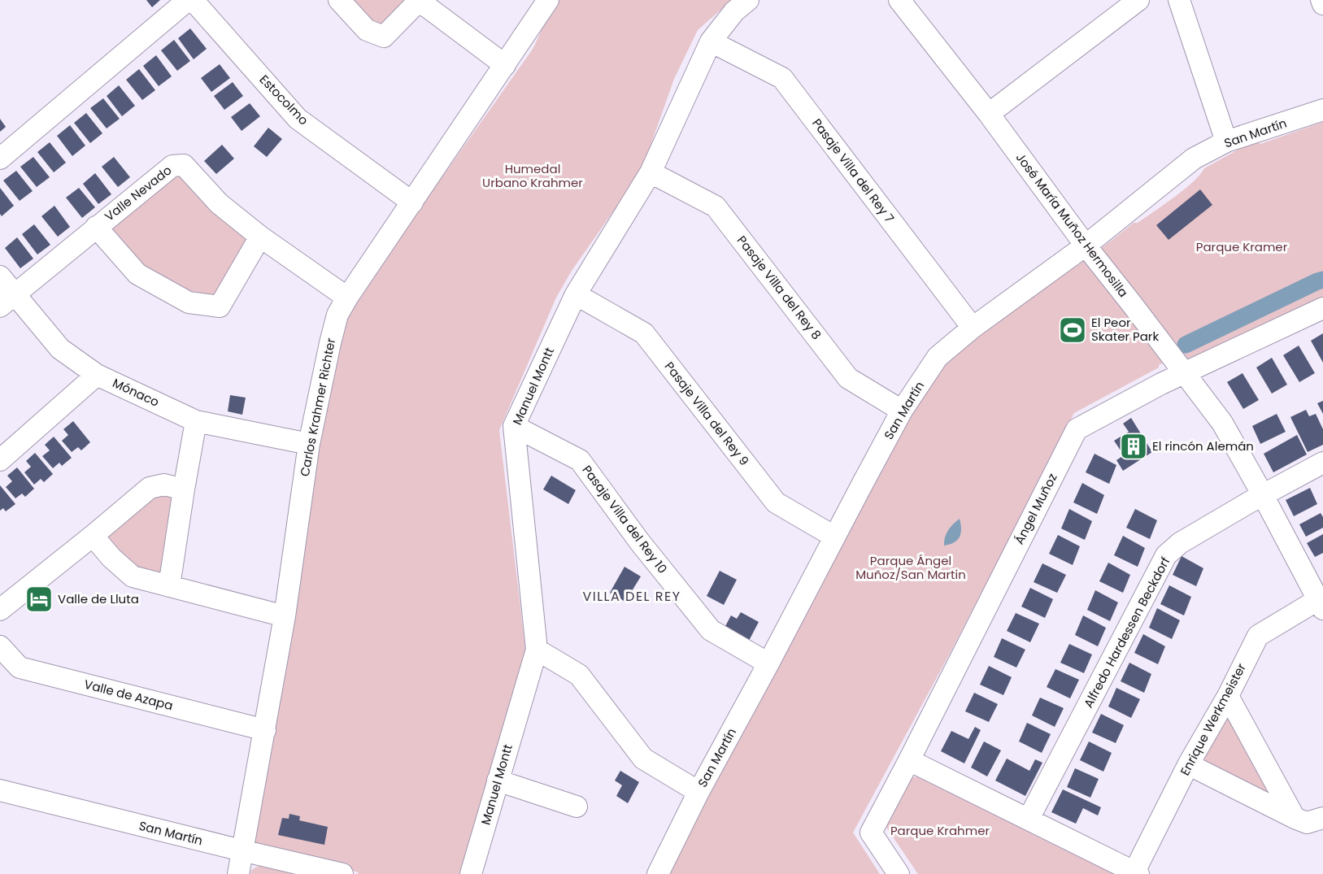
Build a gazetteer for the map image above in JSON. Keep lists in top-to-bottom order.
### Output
{
  "streets": {
    "street": [
      "Estocolmo",
      "San Martín",
      "Pasaje Villa del Rey 7",
      "Valle Nevado",
      "José María Muñoz Hermosilla",
      "Pasaje Villa del Rey 8",
      "Manuel Montt",
      "Mónaco",
      "Carlos Krahmer Richter",
      "Pasaje Villa del Rey 9",
      "Ángel Muñoz",
      "Pasaje Villa del Rey 10",
      "Alfredo Hardessen Beckdorf",
      "Valle de Azapa",
      "Enrique Werkmeister"
    ]
  },
  "crossings": [
    ["Estocolmo", "Carlos Krahmer Richter"],
    ["San Martín", "Pasaje Villa del Rey 7"],
    ["San Martín", "José María Muñoz Hermosilla"],
    ["San Martín", "Pasaje Villa del Rey 8"],
    ["San Martín", "Carlos Krahmer Richter"],
    ["San Martín", "Pasaje Villa del Rey 9"],
    ["San Martín", "Pasaje Villa del Rey 10"],
    ["Pasaje Villa del Rey 7", "Manuel Montt"],
    ["Valle Nevado", "Mónaco"],
    ["Valle Nevado", "Carlos Krahmer Richter"],
    ["José María Muñoz Hermosilla", "Ángel Muñoz"],
    ["José María Muñoz Hermosilla", "Alfredo Hardessen Beckdorf"],
    ["José María Muñoz Hermosilla", "Enrique Werkmeister"],
    ["Pasaje Villa del Rey 8", "Manuel Montt"],
    ["Manuel Montt", "Pasaje Villa del Rey 9"],
    ["Manuel Montt", "Pasaje Villa del Rey 10"],
    ["Mónaco", "Carlos Krahmer Richter"],
    ["Carlos Krahmer Richter", "Valle de Azapa"]
  ],
  "districts": ["VILLA DEL REY"],
  "parks": [
    "Humedal Urbano Krahmer",
    "Parque Kramer",
    "Parque Ángel Muñoz/San Martin",
    "Parque Krahmer"
  ],
  "places": {
    "sports": ["El Peor Skater Park"],
    "building": ["El rincón Alemán"],
    "hotel": ["Valle de Lluta"]
  }
}
